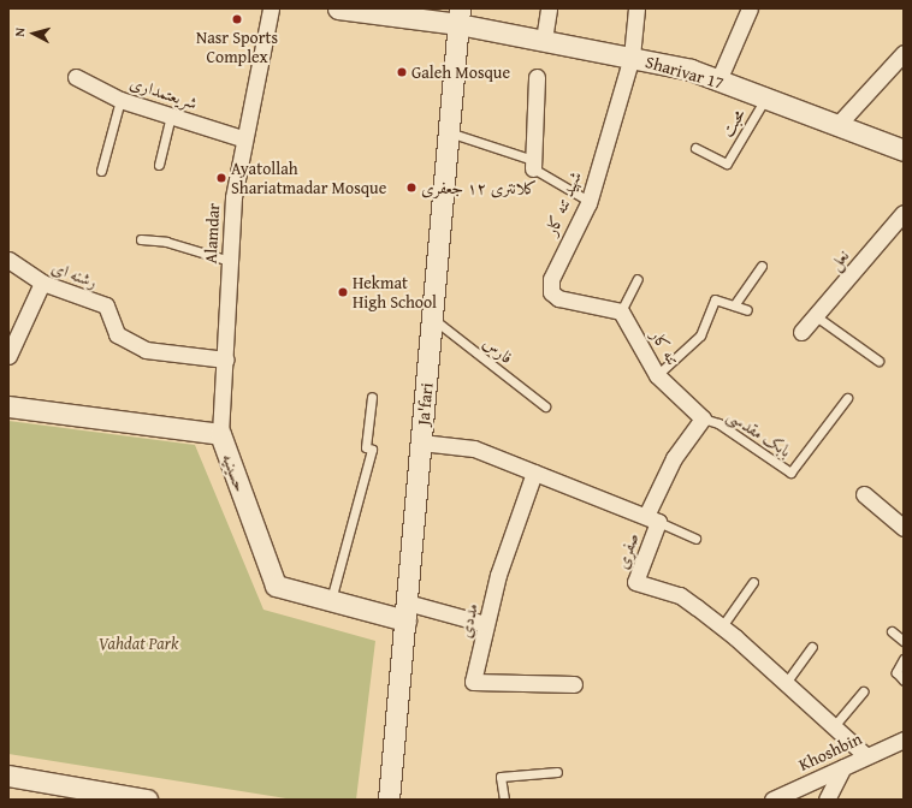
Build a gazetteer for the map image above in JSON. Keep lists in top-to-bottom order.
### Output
{
  "streets": {
    "street": [
      "Sharivar 17",
      "شریعتمداری",
      "شهید تنه کار",
      "Alamdar",
      "نعل",
      "رشنه ای",
      "تنه کار",
      "Ja'fari",
      "حسینیه",
      "صفری",
      "مددی",
      "Khoshbin"
    ],
    "lane": ["محبت", "فارس", "بابک مقدسی"]
  },
  "crossings": [
    ["Sharivar 17", "محبت"],
    ["Sharivar 17", "شهید تنه کار"],
    ["Sharivar 17", "Ja'fari"],
    ["شریعتمداری", "Alamdar"],
    ["شهید تنه کار", "تنه کار"],
    ["Alamdar", "رشنه ای"],
    ["Alamdar", "حسینیه"],
    ["تنه کار", "بابک مقدسی"],
    ["فارس", "Ja'fari"],
    ["Ja'fari", "حسینیه"],
    ["Ja'fari", "صفری"],
    ["صفری", "مددی"],
    ["صفری", "Khoshbin"]
  ],
  "parks": ["Vahdat Park"],
  "places": [
    "Nasr Sports Complex",
    "Galeh Mosque",
    "Ayatollah Shariatmadar Mosque",
    "کلانتری ۱۲ جعفری",
    "Hekmat High School"
  ],
  "north": "left"
}
